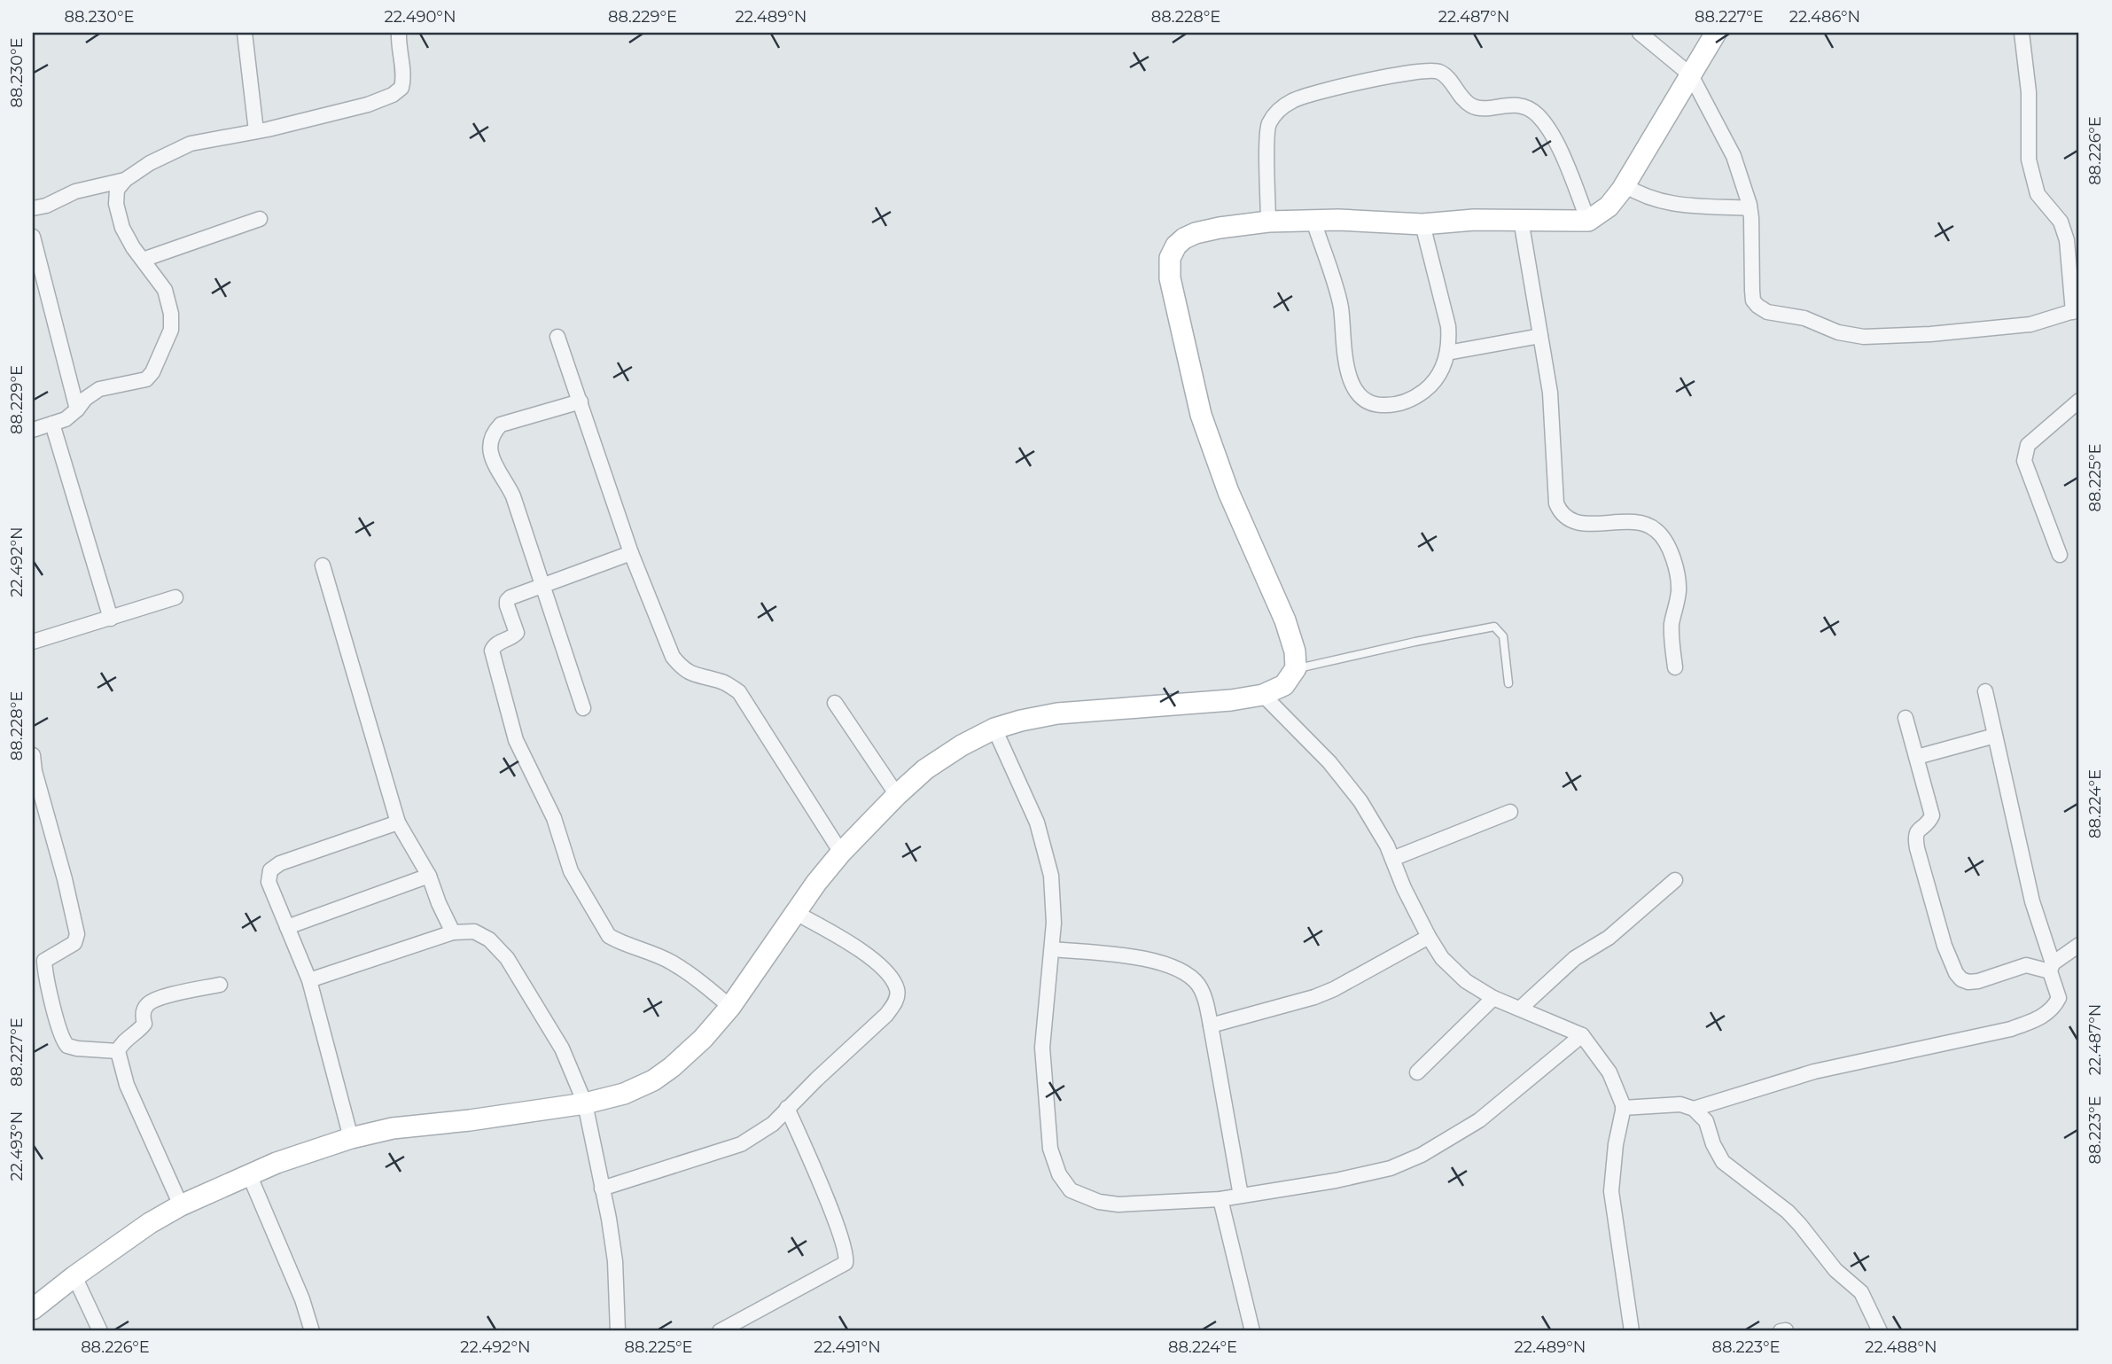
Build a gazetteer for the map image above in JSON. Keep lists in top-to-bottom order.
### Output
{
  "coordinates": [
    "88.230°E",
    "22.490°N",
    "88.229°E",
    "22.489°N",
    "88.228°E",
    "22.487°N",
    "88.227°E",
    "22.486°N",
    "88.226°E",
    "88.225°E",
    "22.492°N",
    "88.224°E",
    "88.223°E",
    "22.493°N",
    "22.491°N",
    "22.488°N"
  ]
}
